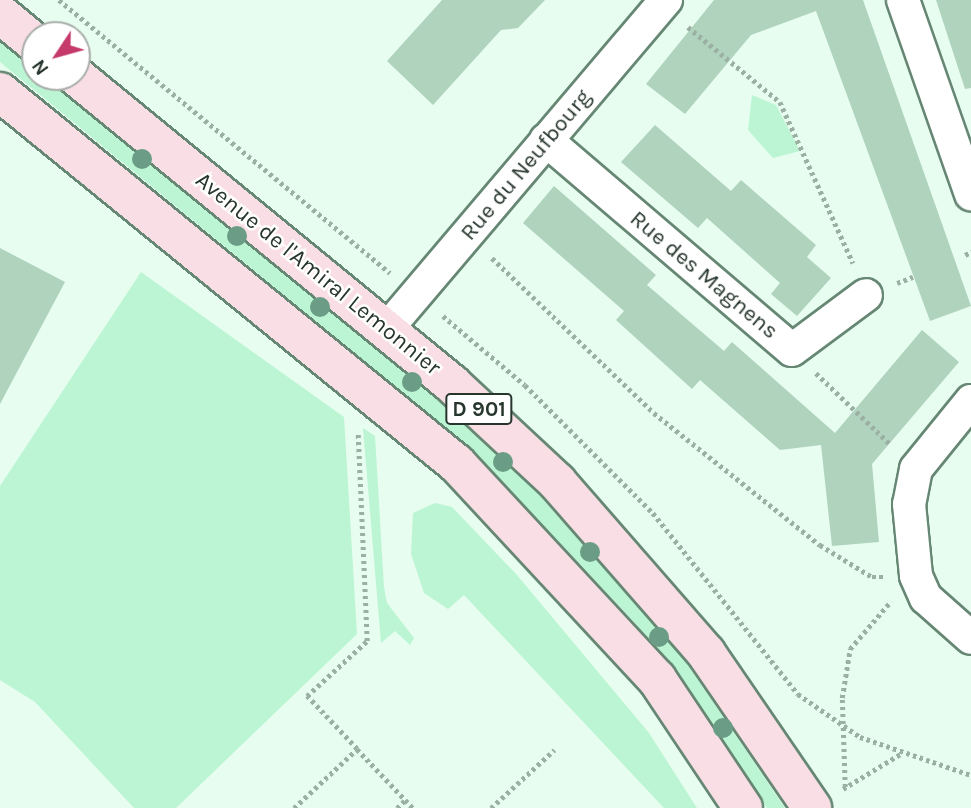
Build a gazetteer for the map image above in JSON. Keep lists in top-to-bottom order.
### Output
{
  "streets": {
    "main road": ["Avenue de l'Amiral Lemonnier", "D 901"],
    "street": ["Rue du Neufbourg", "Rue des Magnens"]
  },
  "crossings": [
    ["Rue du Neufbourg", "Avenue de l'Amiral Lemonnier"],
    ["Rue du Neufbourg", "Rue des Magnens"]
  ],
  "north": "bottom left"
}
